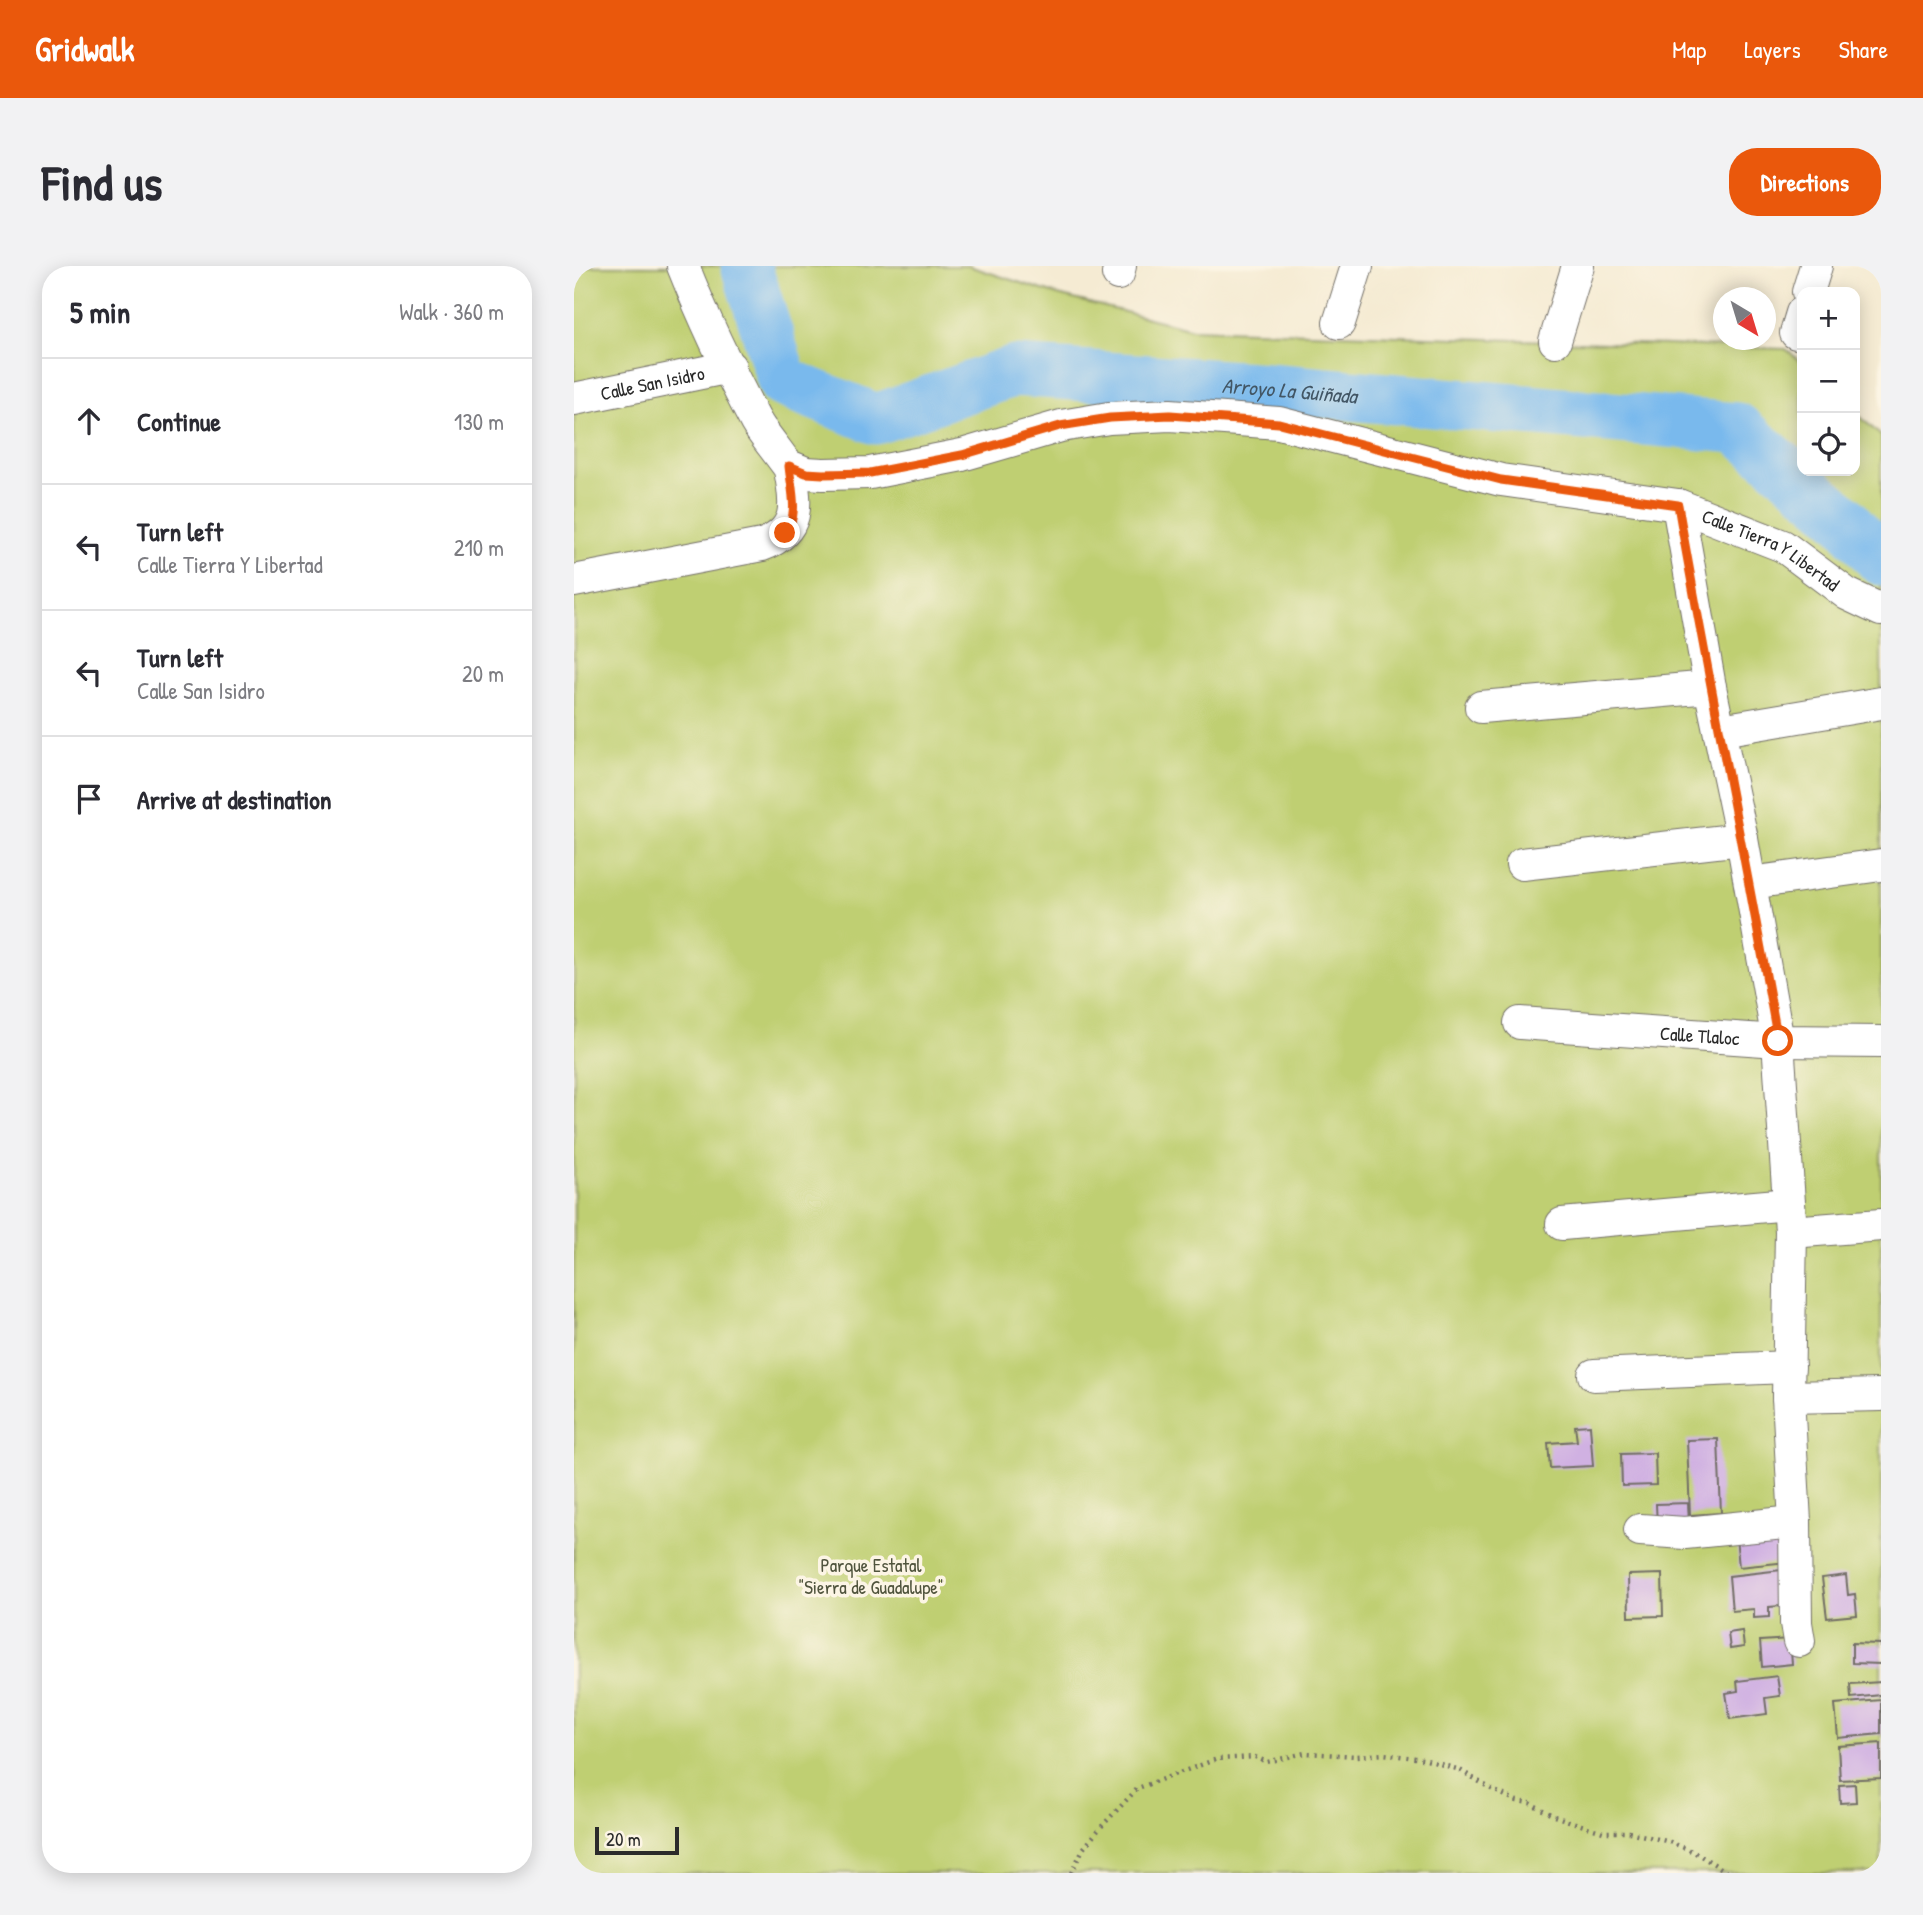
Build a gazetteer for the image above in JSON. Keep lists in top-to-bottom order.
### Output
{
  "streets": {
    "street": ["Calle San Isidro", "Calle Tierra Y Libertad", "Calle Tlaloc"]
  },
  "crossings": [
    ["Calle San Isidro", "Calle Tierra Y Libertad"]
  ],
  "water": ["Arroyo La Guiñada"],
  "parks": ["Parque Estatal \"Sierra de Guadalupe\""],
  "scale_bar": "20 m",
  "north": "bottom right",
  "page": {
    "header": "Gridwalk",
    "nav": ["Map", "Layers", "Share"],
    "buttons": "Directions",
    "title": "Find us",
    "heading": ["5 min", "Walk · 360 m"],
    "map_buttons": ["+", "−"],
    "list": [
      ["Continue", "130 m"],
      ["Turn left", "Calle Tierra Y Libertad", "210 m"],
      ["Turn left", "Calle San Isidro", "20 m"],
      "Arrive at destination"
    ],
    "scale": "20 m"
  }
}
